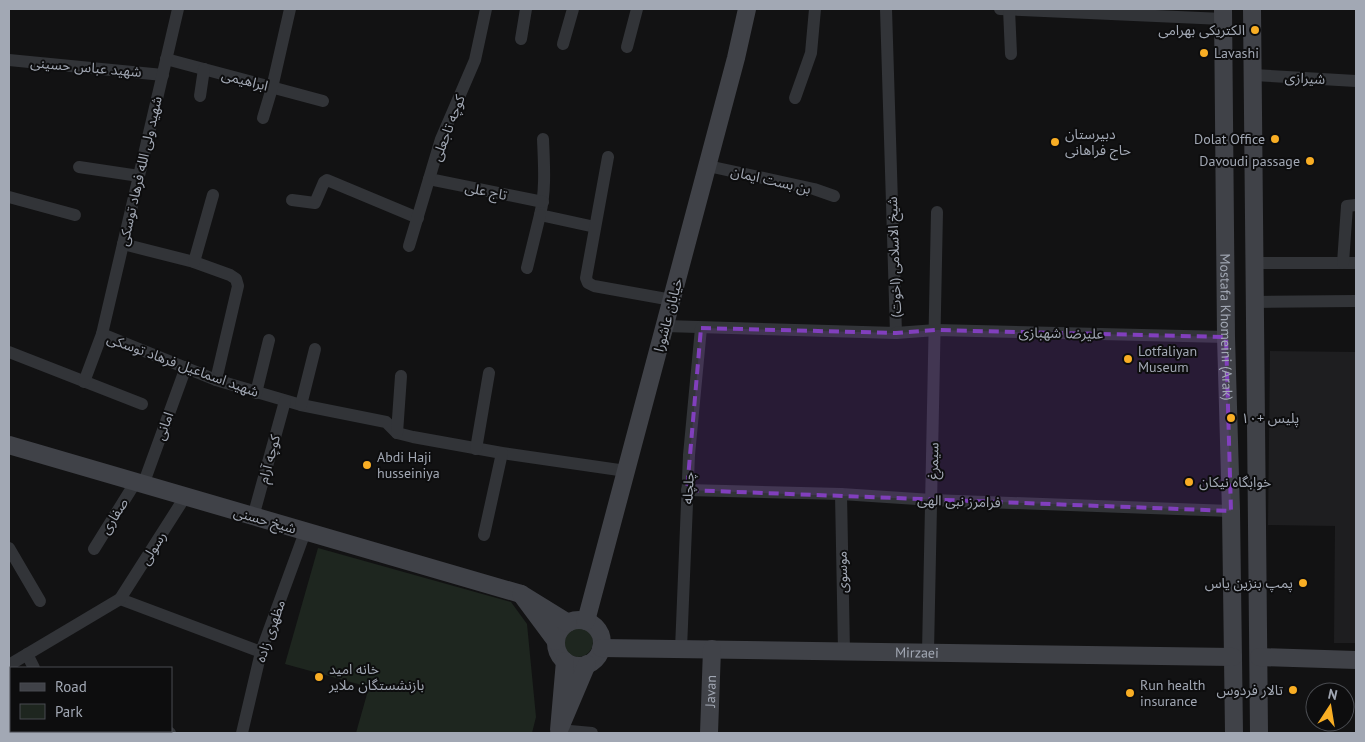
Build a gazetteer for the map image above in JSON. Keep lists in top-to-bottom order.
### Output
{
  "streets": {
    "main road": [
      "خیابان عاشورا",
      "Mostafa Khomeini (Arak)",
      "شیخ حسنی",
      "Mirzaei",
      "Javan"
    ],
    "street": [
      "شهید عباس حسینی",
      "شیرازی",
      "ابراهیمی",
      "کوچه تاجعلی",
      "شهید ولی الله فرهاد توسکی",
      "بن بست ایمان",
      "تاج علی",
      "شیخ الاسلامی (اخوت)",
      "علیرضا شهبازی",
      "شهید اسماعیل فرهاد توسکی",
      "امانی",
      "کوچه آرام",
      "سیمرغ",
      "چلچله",
      "فرامرز نبی الهی",
      "صفاری",
      "رسولی",
      "موسوی",
      "مظهری زاده"
    ]
  },
  "crossings": [
    ["شهید عباس حسینی", "شهید ولی الله فرهاد توسکی"],
    ["شیرازی", "Mostafa Khomeini (Arak)"],
    ["ابراهیمی", "شهید ولی الله فرهاد توسکی"],
    ["کوچه تاجعلی", "تاج علی"],
    ["شهید ولی الله فرهاد توسکی", "شهید اسماعیل فرهاد توسکی"],
    ["بن بست ایمان", "خیابان عاشورا"],
    ["شیخ الاسلامی (اخوت)", "خیابان عاشورا"],
    ["شیخ الاسلامی (اخوت)", "علیرضا شهبازی"],
    ["شیخ الاسلامی (اخوت)", "چلچله"],
    ["خیابان عاشورا", "شهید اسماعیل فرهاد توسکی"],
    ["خیابان عاشورا", "شیخ حسنی"],
    ["خیابان عاشورا", "Mirzaei"],
    ["Mostafa Khomeini (Arak)", "علیرضا شهبازی"],
    ["Mostafa Khomeini (Arak)", "فرامرز نبی الهی"],
    ["Mostafa Khomeini (Arak)", "Mirzaei"],
    ["علیرضا شهبازی", "سیمرغ"],
    ["شهید اسماعیل فرهاد توسکی", "امانی"],
    ["شهید اسماعیل فرهاد توسکی", "کوچه آرام"],
    ["امانی", "صفاری"],
    ["امانی", "شیخ حسنی"],
    ["کوچه آرام", "شیخ حسنی"],
    ["سیمرغ", "فرامرز نبی الهی"],
    ["سیمرغ", "Mirzaei"],
    ["چلچله", "فرامرز نبی الهی"],
    ["چلچله", "Mirzaei"],
    ["فرامرز نبی الهی", "موسوی"],
    ["صفاری", "شیخ حسنی"],
    ["شیخ حسنی", "رسولی"],
    ["شیخ حسنی", "مظهری زاده"],
    ["شیخ حسنی", "Mirzaei"],
    ["موسوی", "Mirzaei"],
    ["Mirzaei", "Javan"]
  ],
  "places": [
    "الکتریکی بهرامی",
    "Lavashi",
    "Dolat Office",
    "دبیرستان حاج فراهانی",
    "Davoudi passage",
    "Lotfaliyan Museum",
    "پلیس +۱۰",
    "Abdi Haji husseiniya",
    "خوابگاه نیکان",
    "پمپ بنزین یاس",
    "خانه امید بازنشستگان ملایر",
    "تالار فردوس",
    "Run health insurance"
  ],
  "legend": ["Road", "Park"],
  "north": "top"
}
